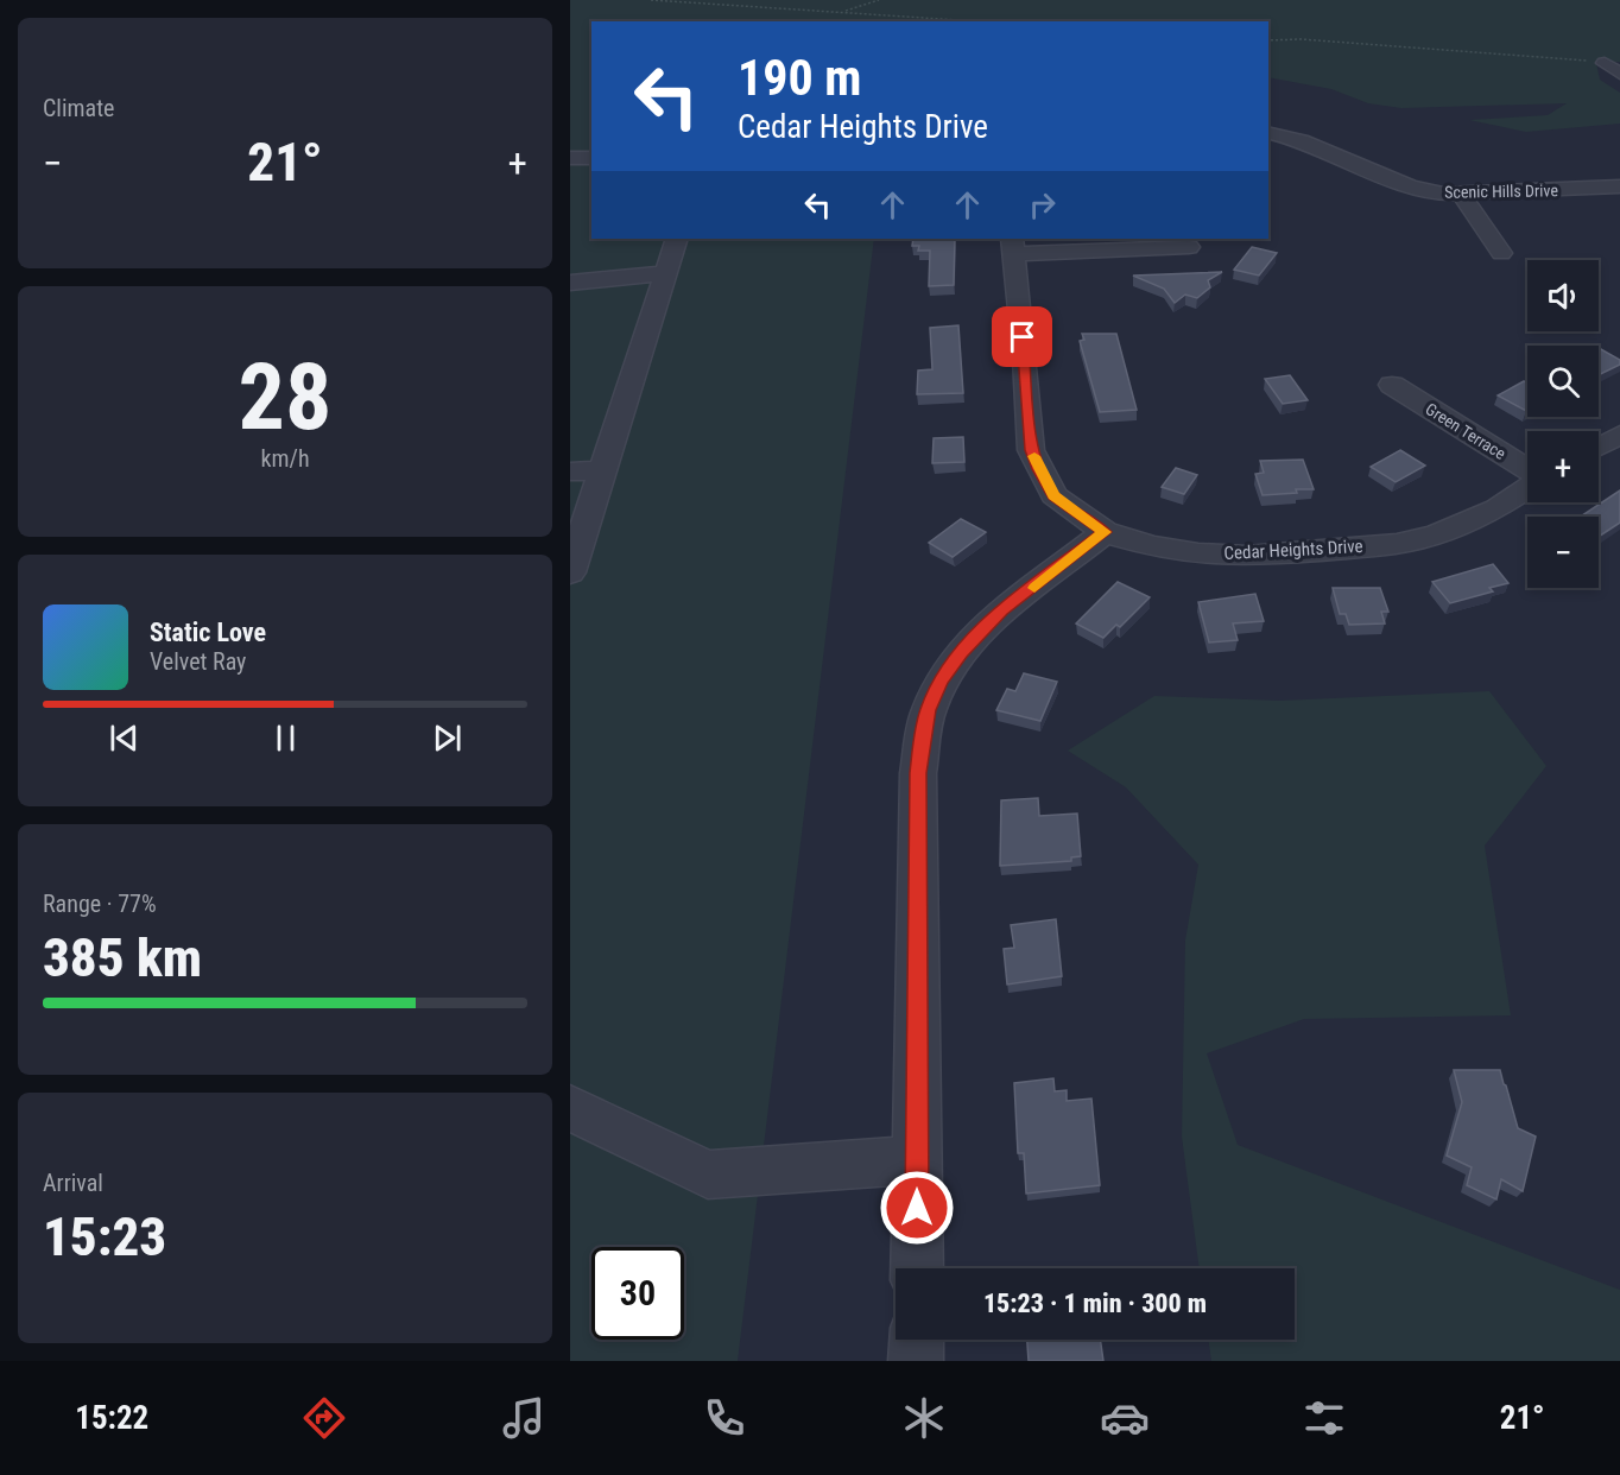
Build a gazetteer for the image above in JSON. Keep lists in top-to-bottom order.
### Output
{
  "streets": {
    "street": ["Scenic Hills Drive", "Green Terrace", "Cedar Heights Drive"]
  },
  "page": {
    "tile": [
      "Climate",
      ["28", "km/h"],
      ["Range · 77%", "385 km"],
      ["Arrival", "15:23"]
    ],
    "turn": ["190 m", "Cedar Heights Drive"],
    "heat": ["−", "21°", "+"],
    "map_buttons": ["+", "−"],
    "song": ["Static Love", "Velvet Ray"],
    "limit": "30",
    "trip": "15:23 · 1 min · 300 m",
    "tabs": ["15:22", "21°"]
  }
}
